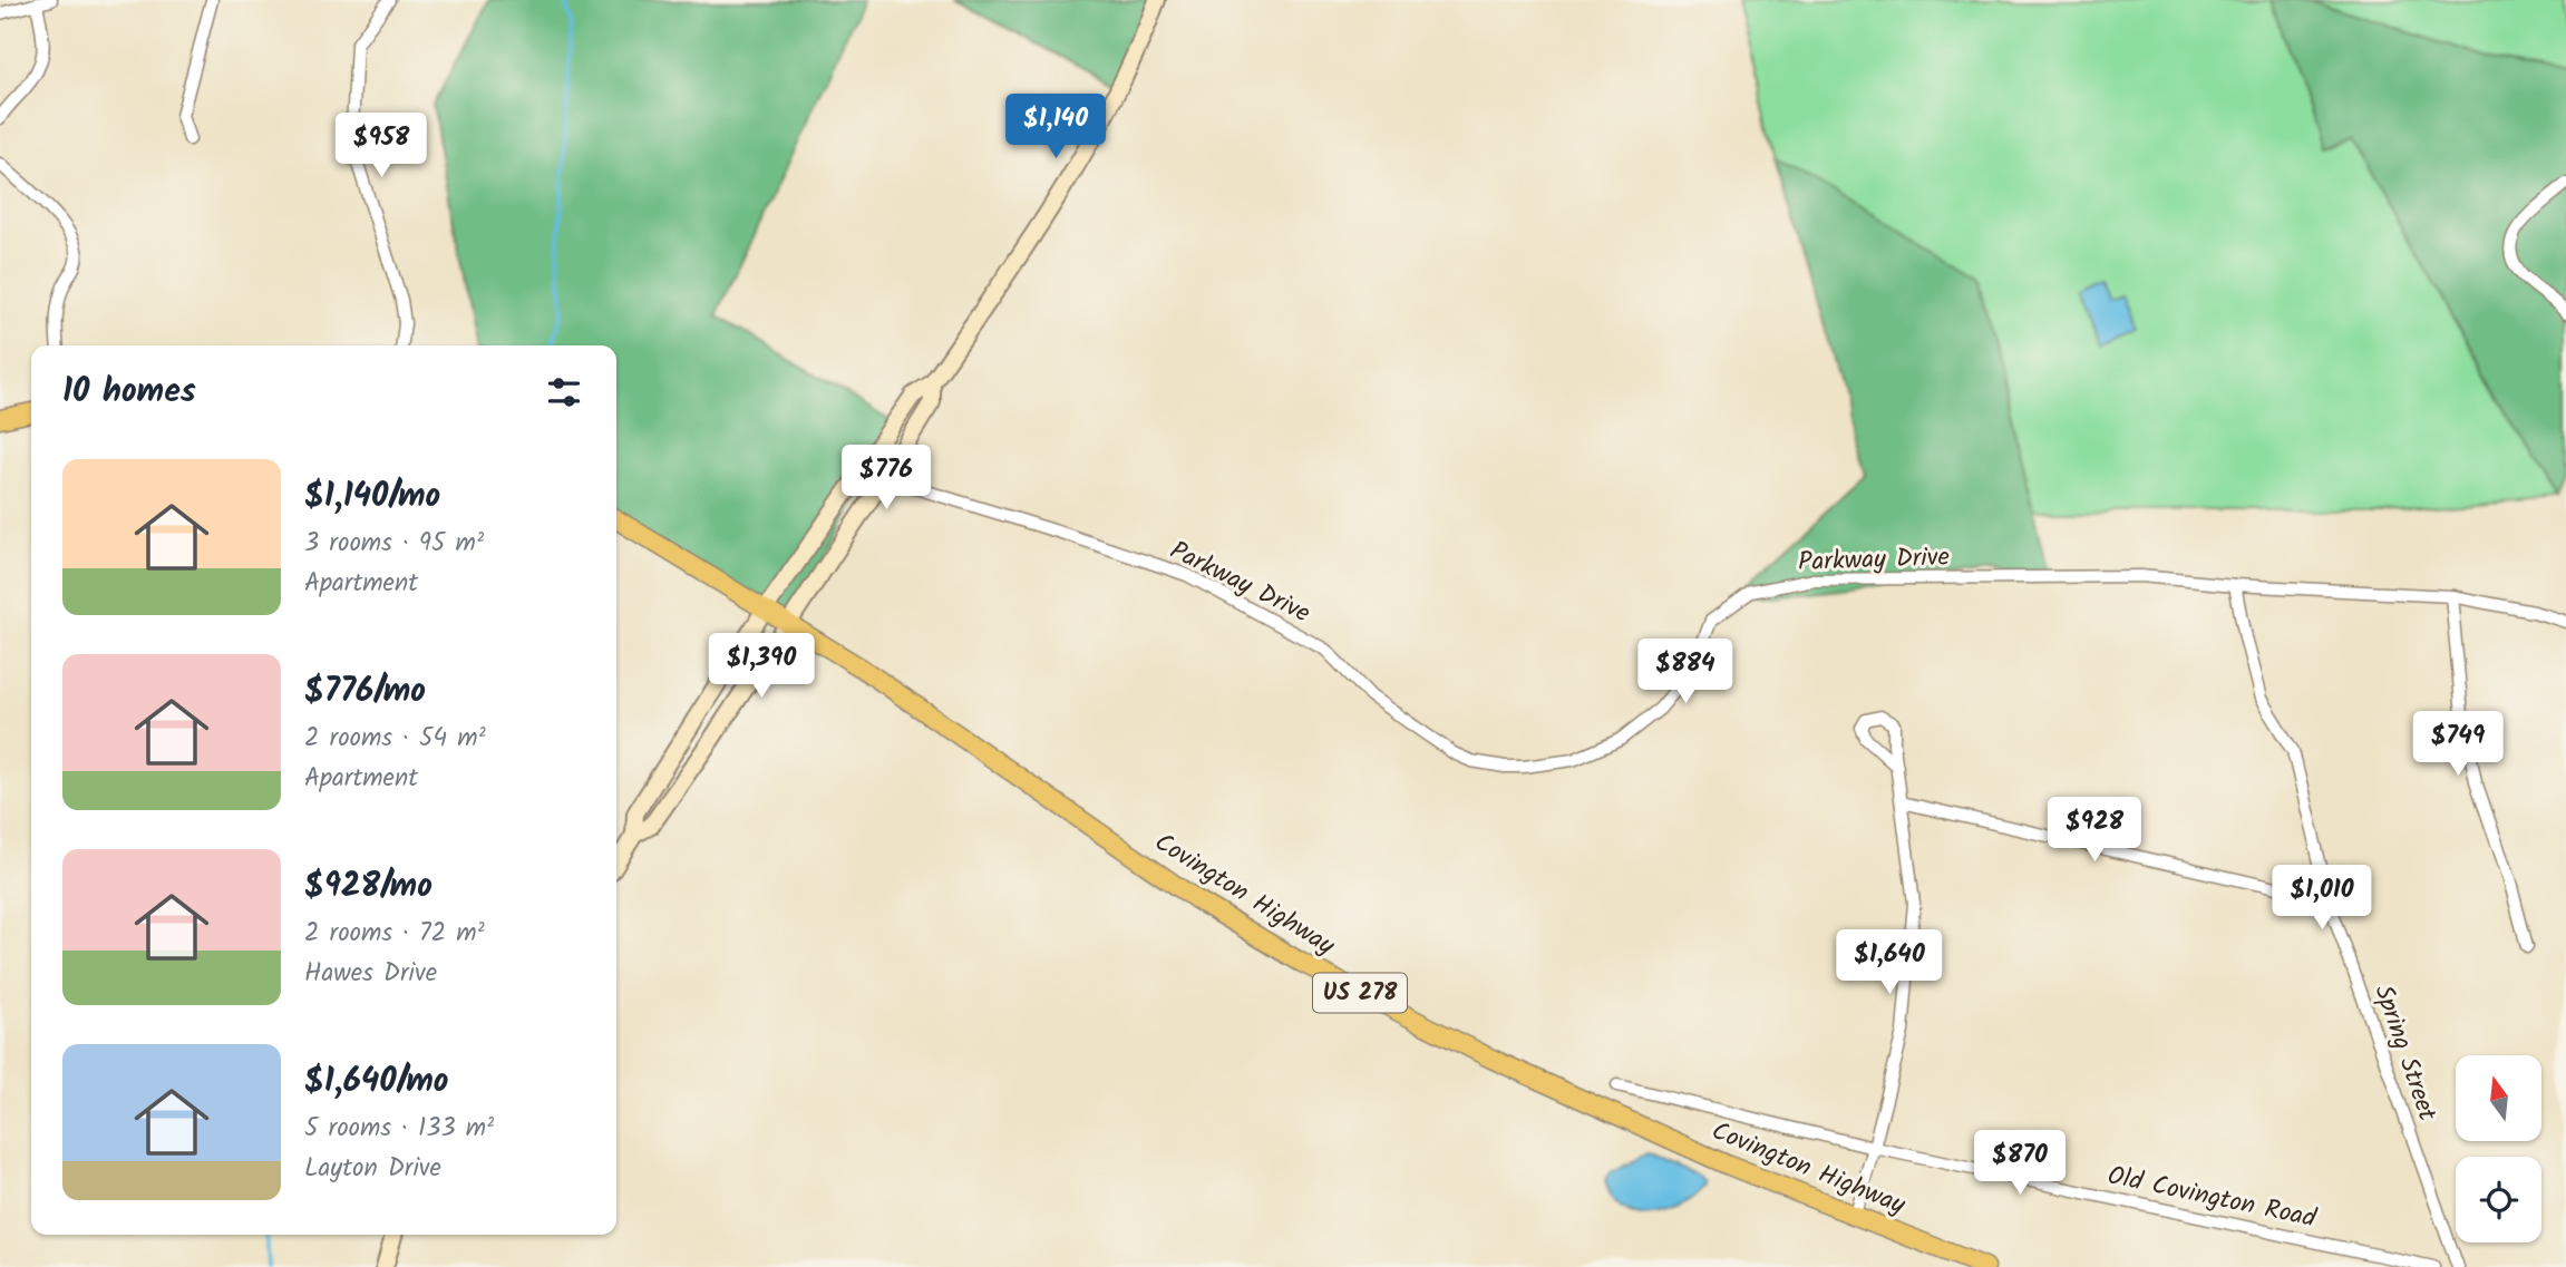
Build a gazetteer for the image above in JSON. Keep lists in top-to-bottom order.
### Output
{
  "streets": {
    "main road": ["Covington Highway", "US 278"],
    "street": ["Parkway Drive", "Spring Street", "Old Covington Road"]
  },
  "crossings": [
    ["Parkway Drive", "Spring Street"]
  ],
  "north": "top",
  "page": {
    "price": [
      "$1,140",
      "$958",
      "$776",
      "$1,390",
      "$884",
      "$749",
      "$928",
      "$1,010",
      "$1,640",
      "$870"
    ],
    "heading": "10 homes",
    "list": [
      {
        "name": "$1,140/mo",
        "note": "3 rooms · 95 m² · Apartment"
      },
      {
        "name": "$776/mo",
        "note": "2 rooms · 54 m² · Apartment"
      },
      {
        "name": "$928/mo",
        "note": "2 rooms · 72 m² · Hawes Drive"
      },
      {
        "name": "$1,640/mo",
        "note": "5 rooms · 133 m² · Layton Drive"
      }
    ]
  }
}
